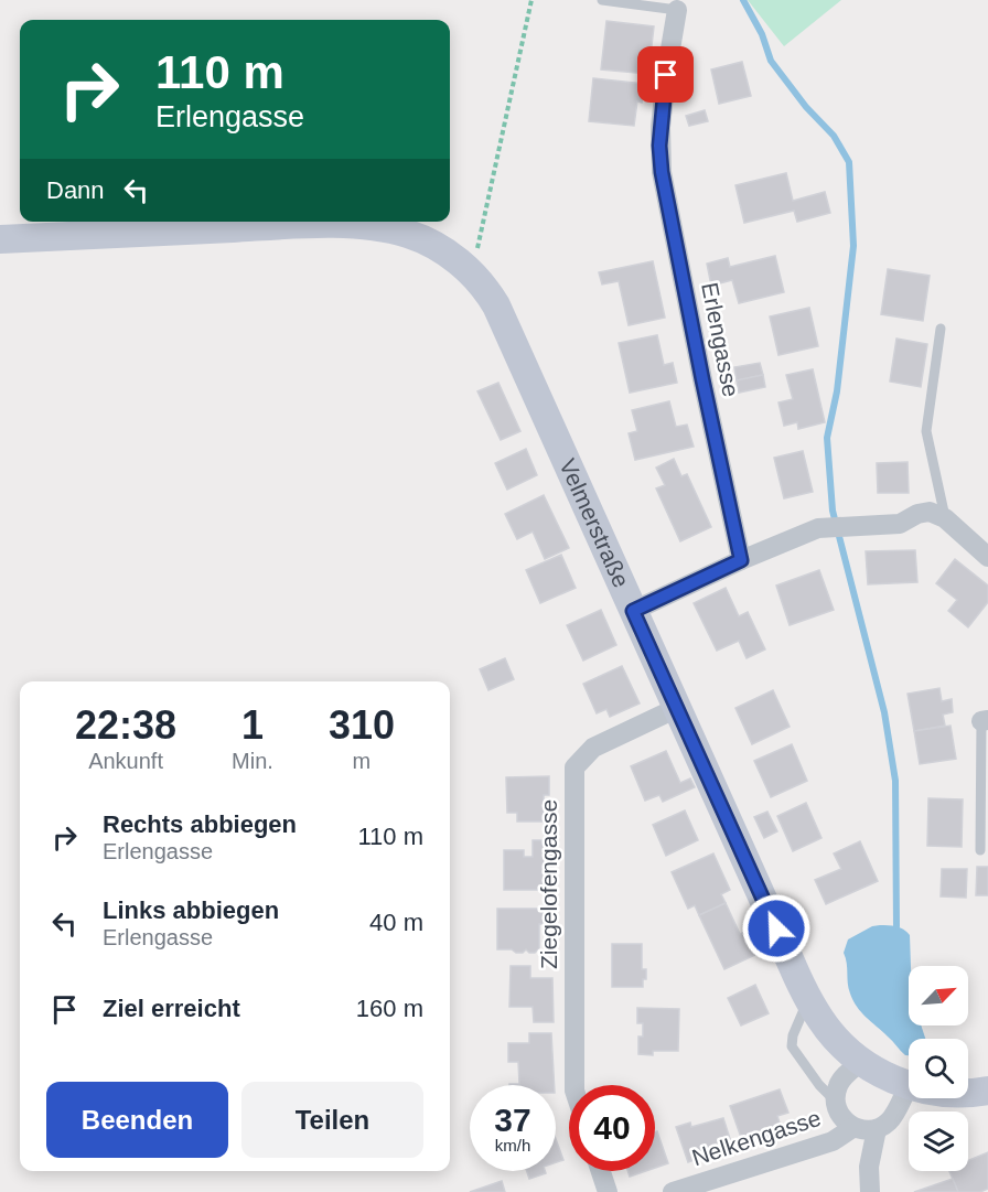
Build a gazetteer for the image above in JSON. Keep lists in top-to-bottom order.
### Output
{
  "streets": {
    "street": [
      "Erlengasse",
      "Velmerstraße",
      "Ziegelofengasse",
      "Nelkengasse"
    ]
  },
  "crossings": [
    ["Velmerstraße", "Ziegelofengasse"],
    ["Velmerstraße", "Nelkengasse"]
  ],
  "north": "top right",
  "page": {
    "turn": ["110 m", "Erlengasse"],
    "then": "Dann",
    "eta": [
      "22:38",
      "Ankunft",
      "1",
      "Min.",
      "310",
      "m"
    ],
    "list": [
      {
        "name": "Rechts abbiegen",
        "note": "Erlengasse",
        "value": "110 m"
      },
      {
        "name": "Links abbiegen",
        "note": "Erlengasse",
        "value": "40 m"
      },
      {
        "name": "Ziel erreicht",
        "value": "160 m"
      }
    ],
    "buttons": ["Beenden", "Teilen"],
    "speed": "37 km/h",
    "limit": "40"
  }
}
